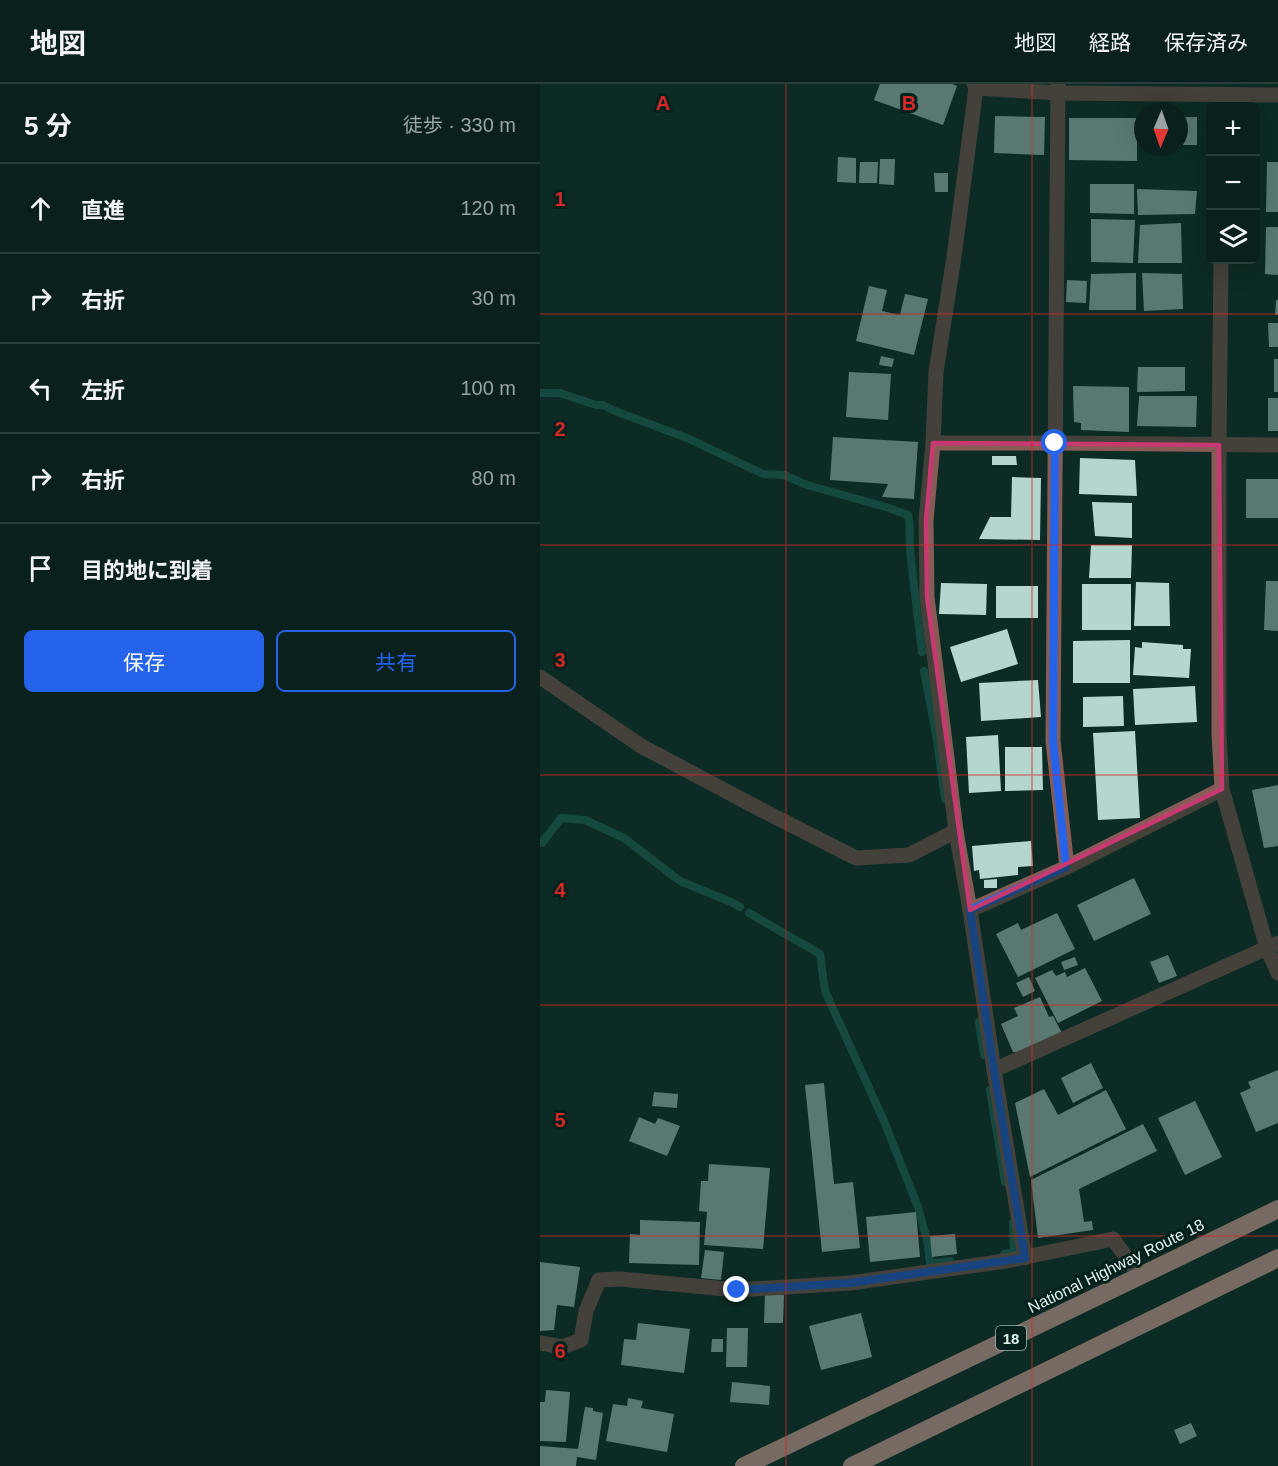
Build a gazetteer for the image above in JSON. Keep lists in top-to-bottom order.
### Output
{
  "streets": {
    "highway": ["National Highway Route 18", "18"]
  },
  "north": "bottom",
  "page": {
    "header": "地図",
    "nav": ["地図", "経路", "保存済み"],
    "heading": ["5 分", "徒歩 · 330 m"],
    "map_buttons": ["+", "−"],
    "list": [
      ["直進", "120 m"],
      ["右折", "30 m"],
      ["左折", "100 m"],
      ["右折", "80 m"],
      "目的地に到着"
    ],
    "buttons": ["保存", "共有"]
  },
  "grid": {
    "columns": ["A", "B"],
    "rows": [
      "1",
      "2",
      "3",
      "4",
      "5",
      "6"
    ]
  }
}
